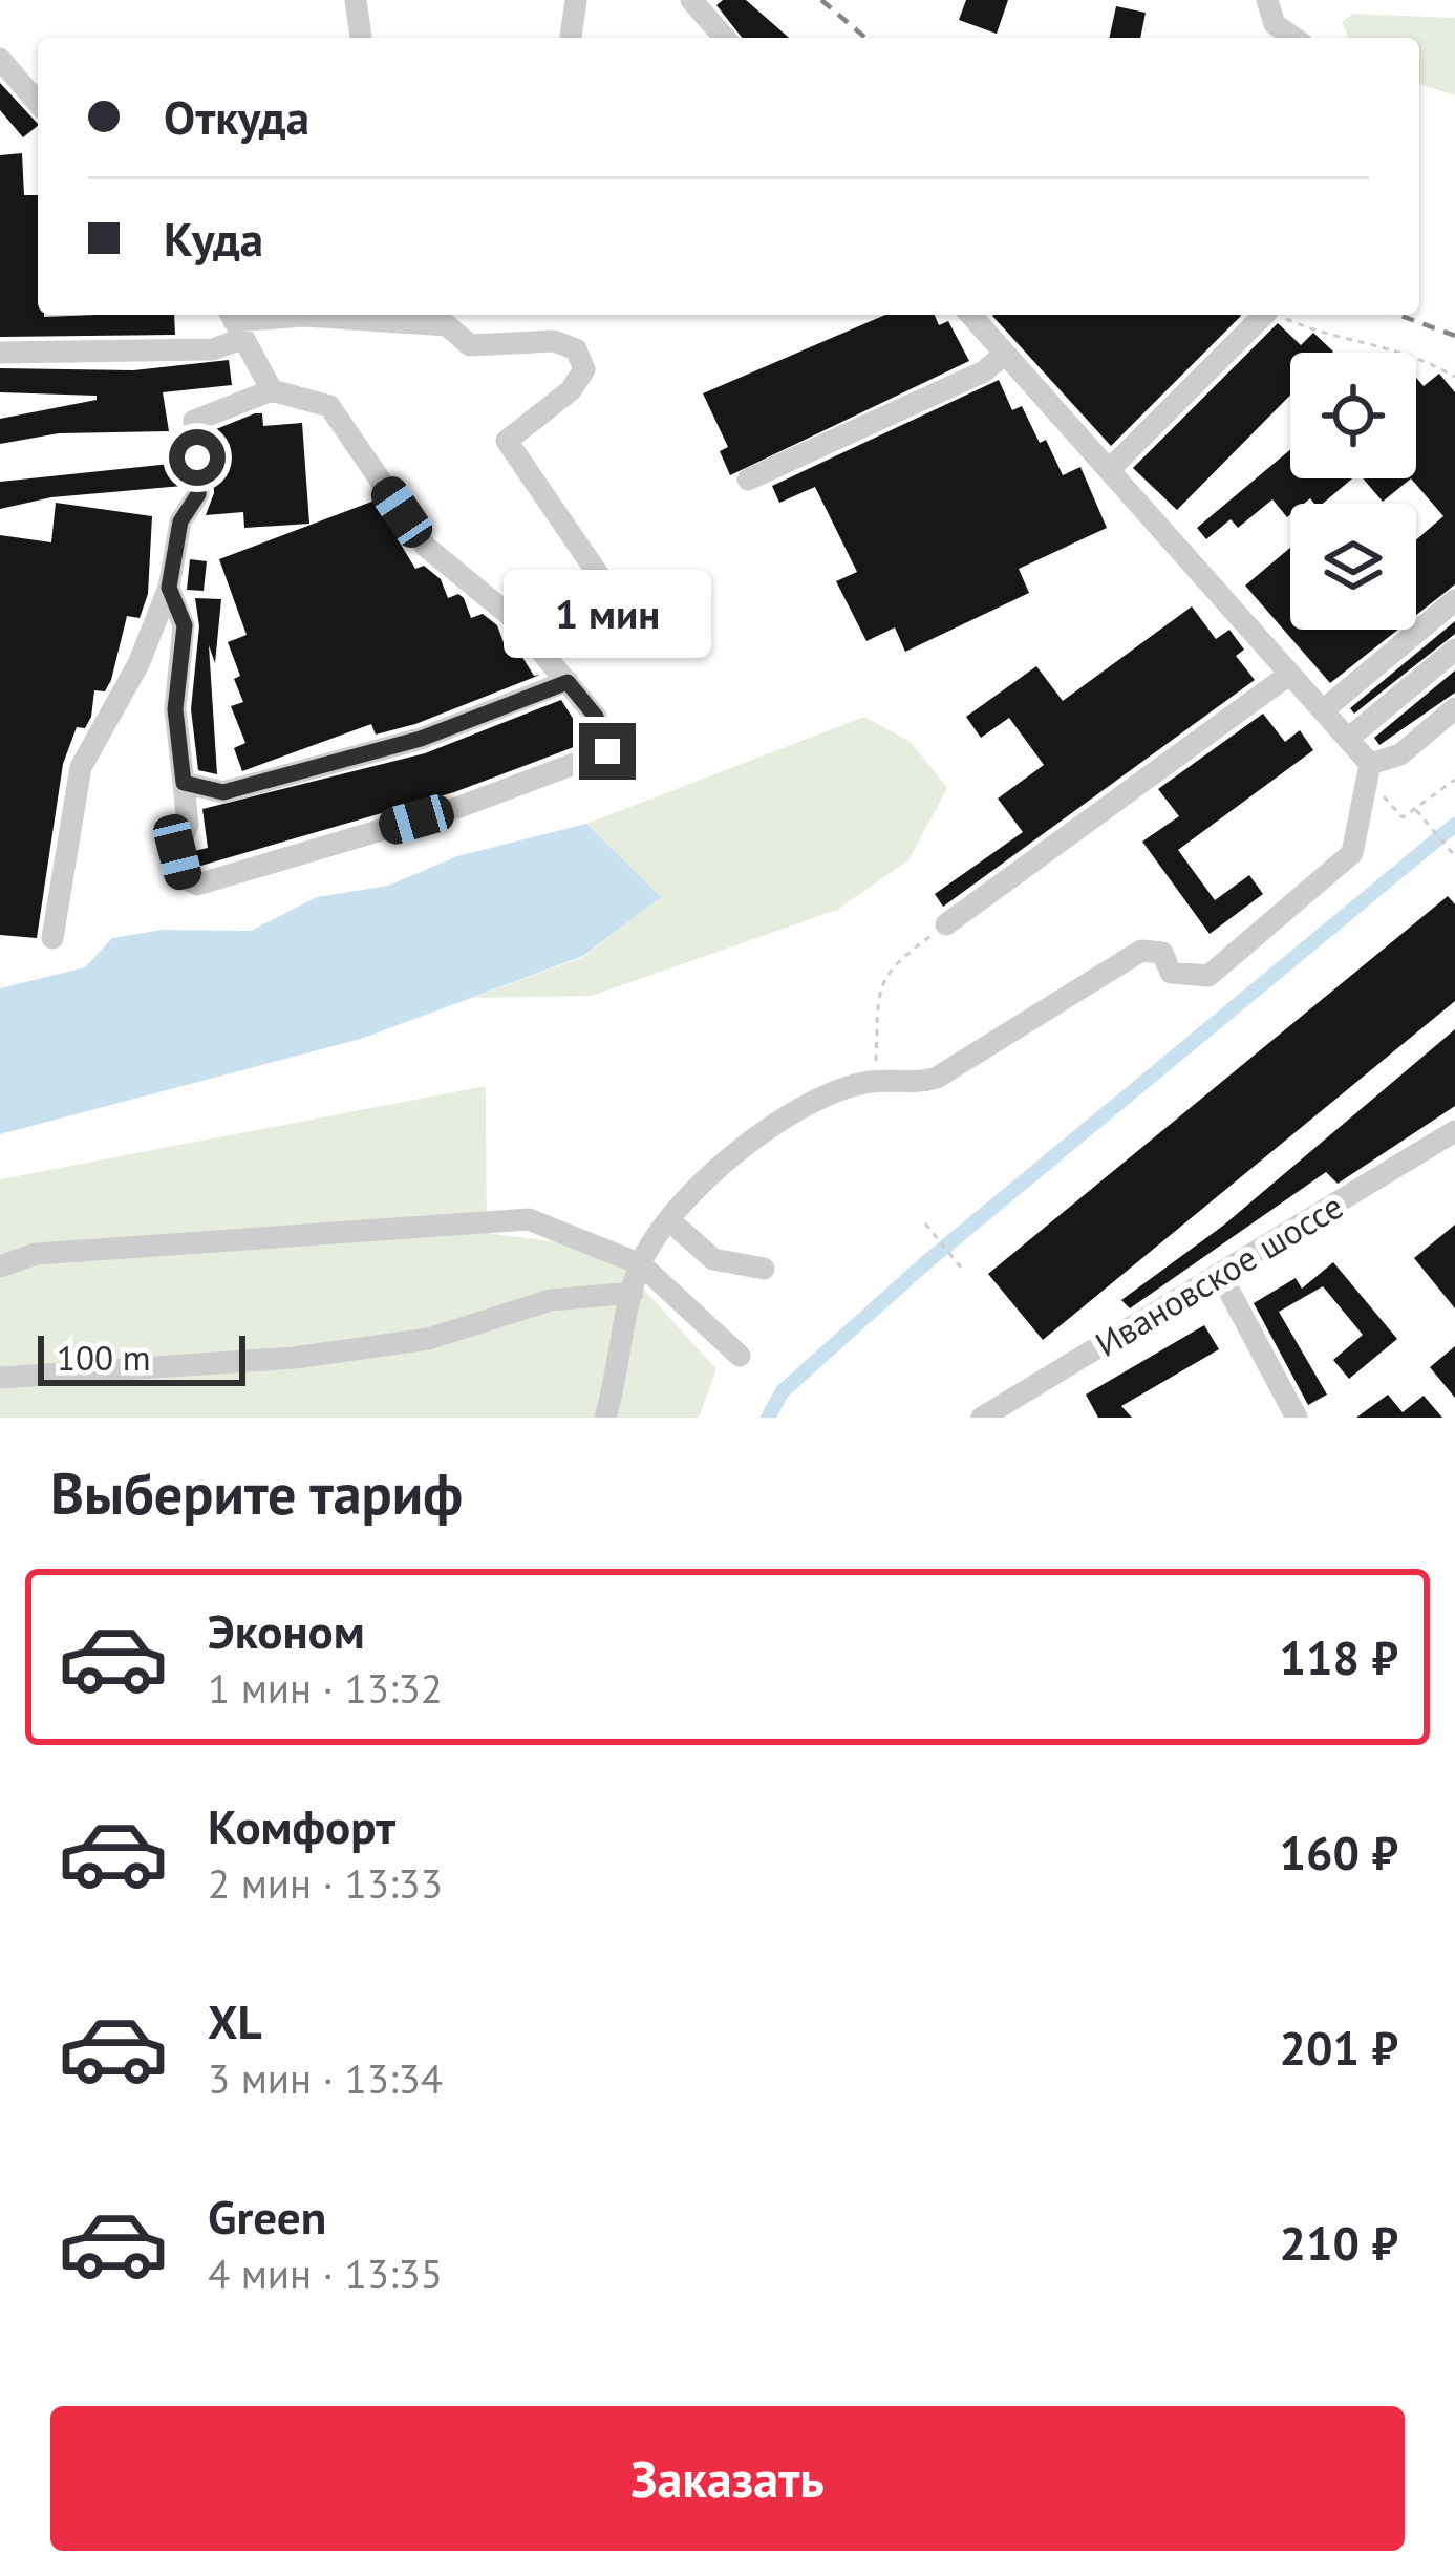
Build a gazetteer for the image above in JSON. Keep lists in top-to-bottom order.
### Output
{
  "streets": {
    "street": ["Ивановское шоссе"]
  },
  "scale_bar": "100 m",
  "page": {
    "banner": ["Откуда", "Куда"],
    "bubble": "1 мин",
    "scale": "100 m",
    "heading": "Выберите тариф",
    "list": [
      {
        "name": "Эконом",
        "note": "1 мин · 13:32",
        "value": "118 ₽"
      },
      {
        "name": "Комфорт",
        "note": "2 мин · 13:33",
        "value": "160 ₽"
      },
      {
        "name": "XL",
        "note": "3 мин · 13:34",
        "value": "201 ₽"
      },
      {
        "name": "Green",
        "note": "4 мин · 13:35",
        "value": "210 ₽"
      }
    ],
    "buttons": "Заказать"
  }
}
